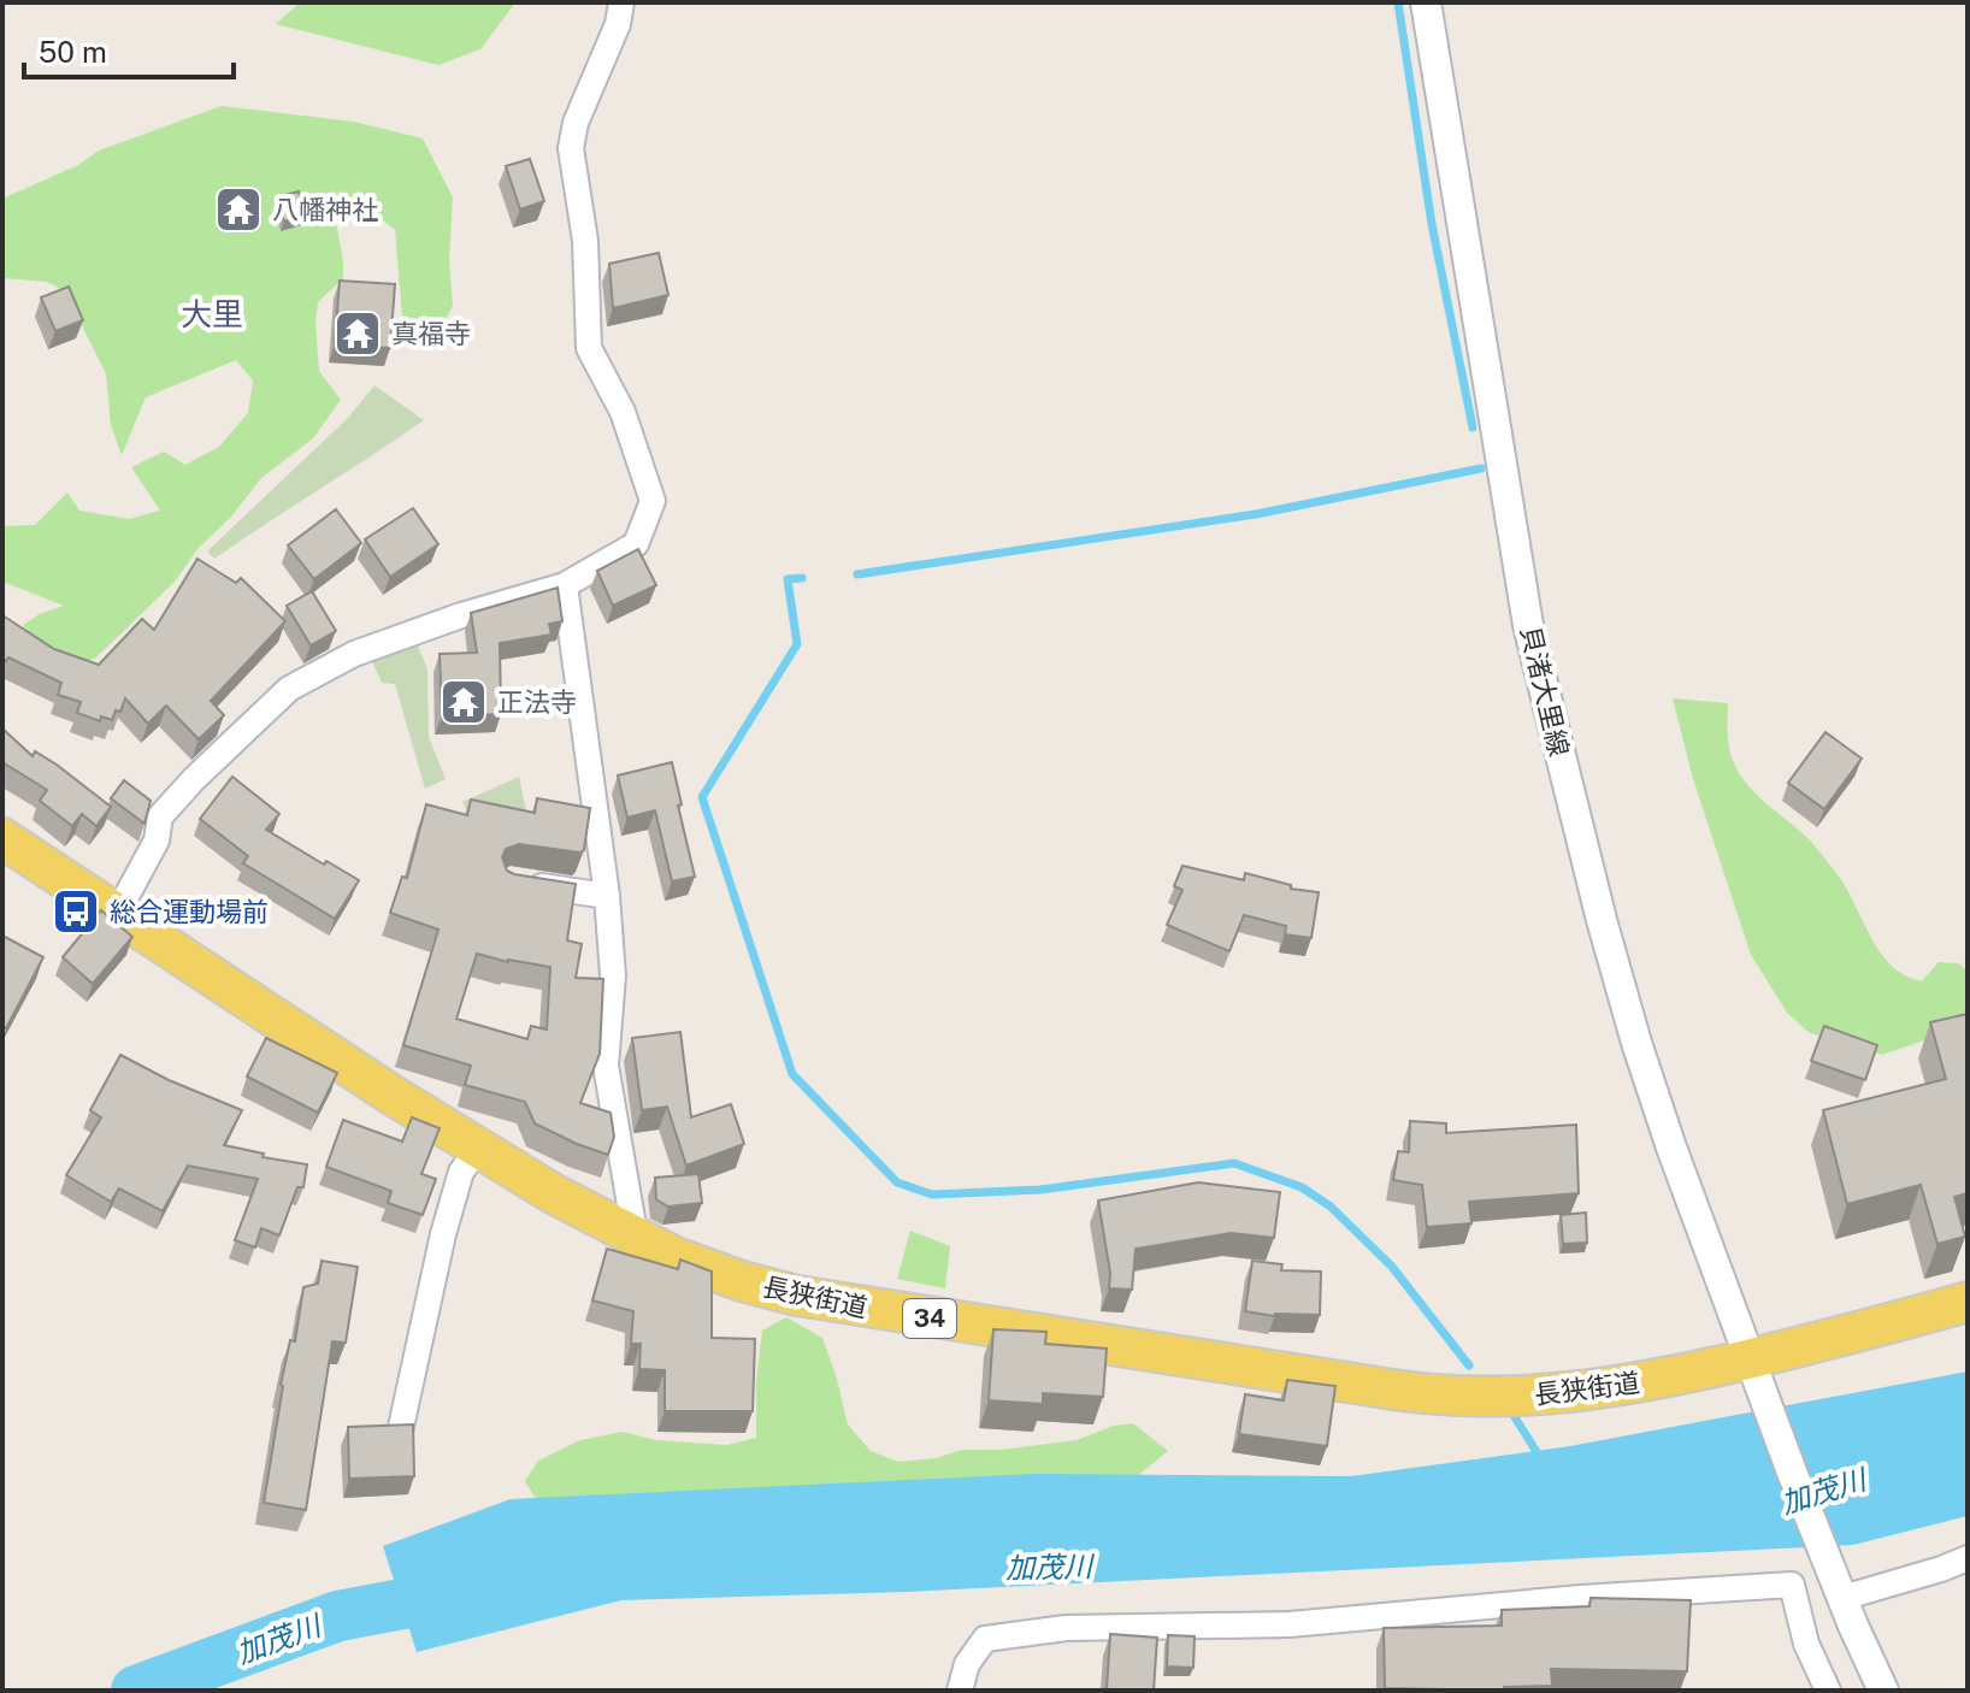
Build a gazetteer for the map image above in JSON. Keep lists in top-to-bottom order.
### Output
{
  "streets": {
    "main road": ["長狭街道", "34"],
    "street": ["貝渚大里線"]
  },
  "crossings": [
    ["貝渚大里線", "長狭街道"]
  ],
  "districts": ["大里"],
  "water": ["加茂川"],
  "places": {
    "temple": ["八幡神社", "真福寺", "正法寺"],
    "bus stop": ["総合運動場前"]
  },
  "scale_bar": "50 m"
}
